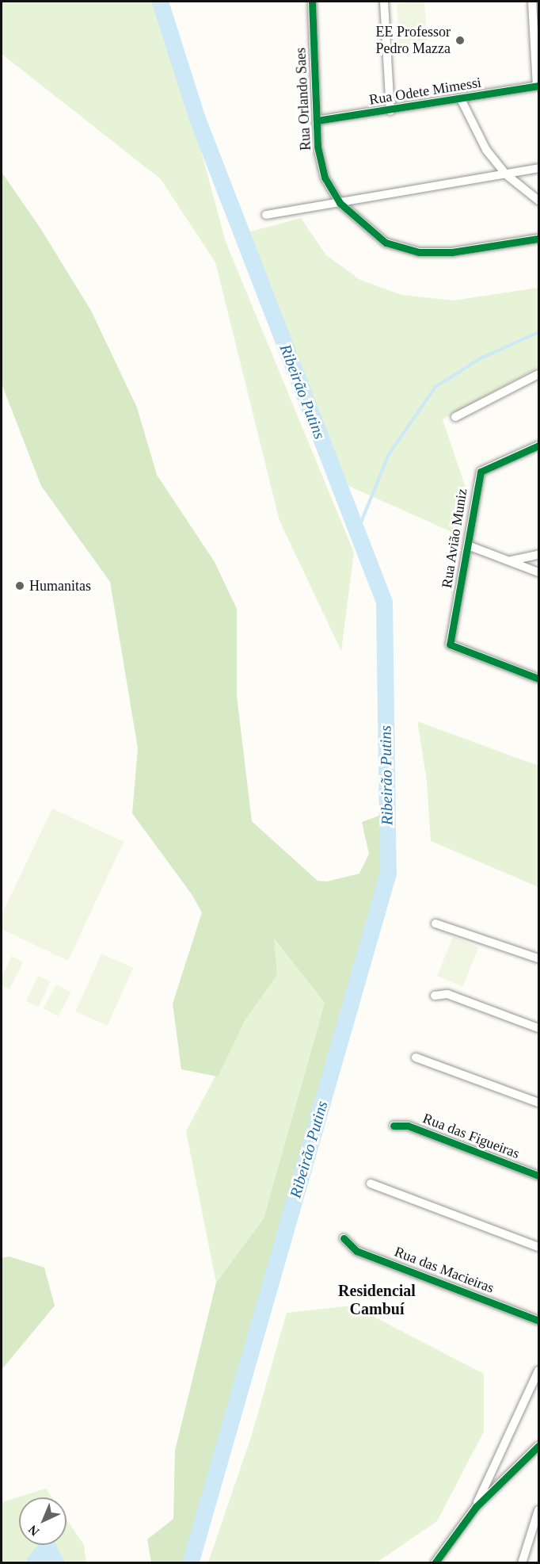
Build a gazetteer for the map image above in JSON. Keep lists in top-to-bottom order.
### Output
{
  "streets": {
    "street": [
      "Rua Odete Mimessi",
      "Rua Orlando Saes",
      "Rua Avião Muniz",
      "Rua das Figueiras",
      "Rua das Macieiras"
    ]
  },
  "crossings": [
    ["Rua Odete Mimessi", "Rua Orlando Saes"]
  ],
  "districts": ["Residencial Cambuí"],
  "water": ["Ribeirão Putins"],
  "places": ["EE Professor Pedro Mazza", "Humanitas"],
  "north": "bottom left"
}
